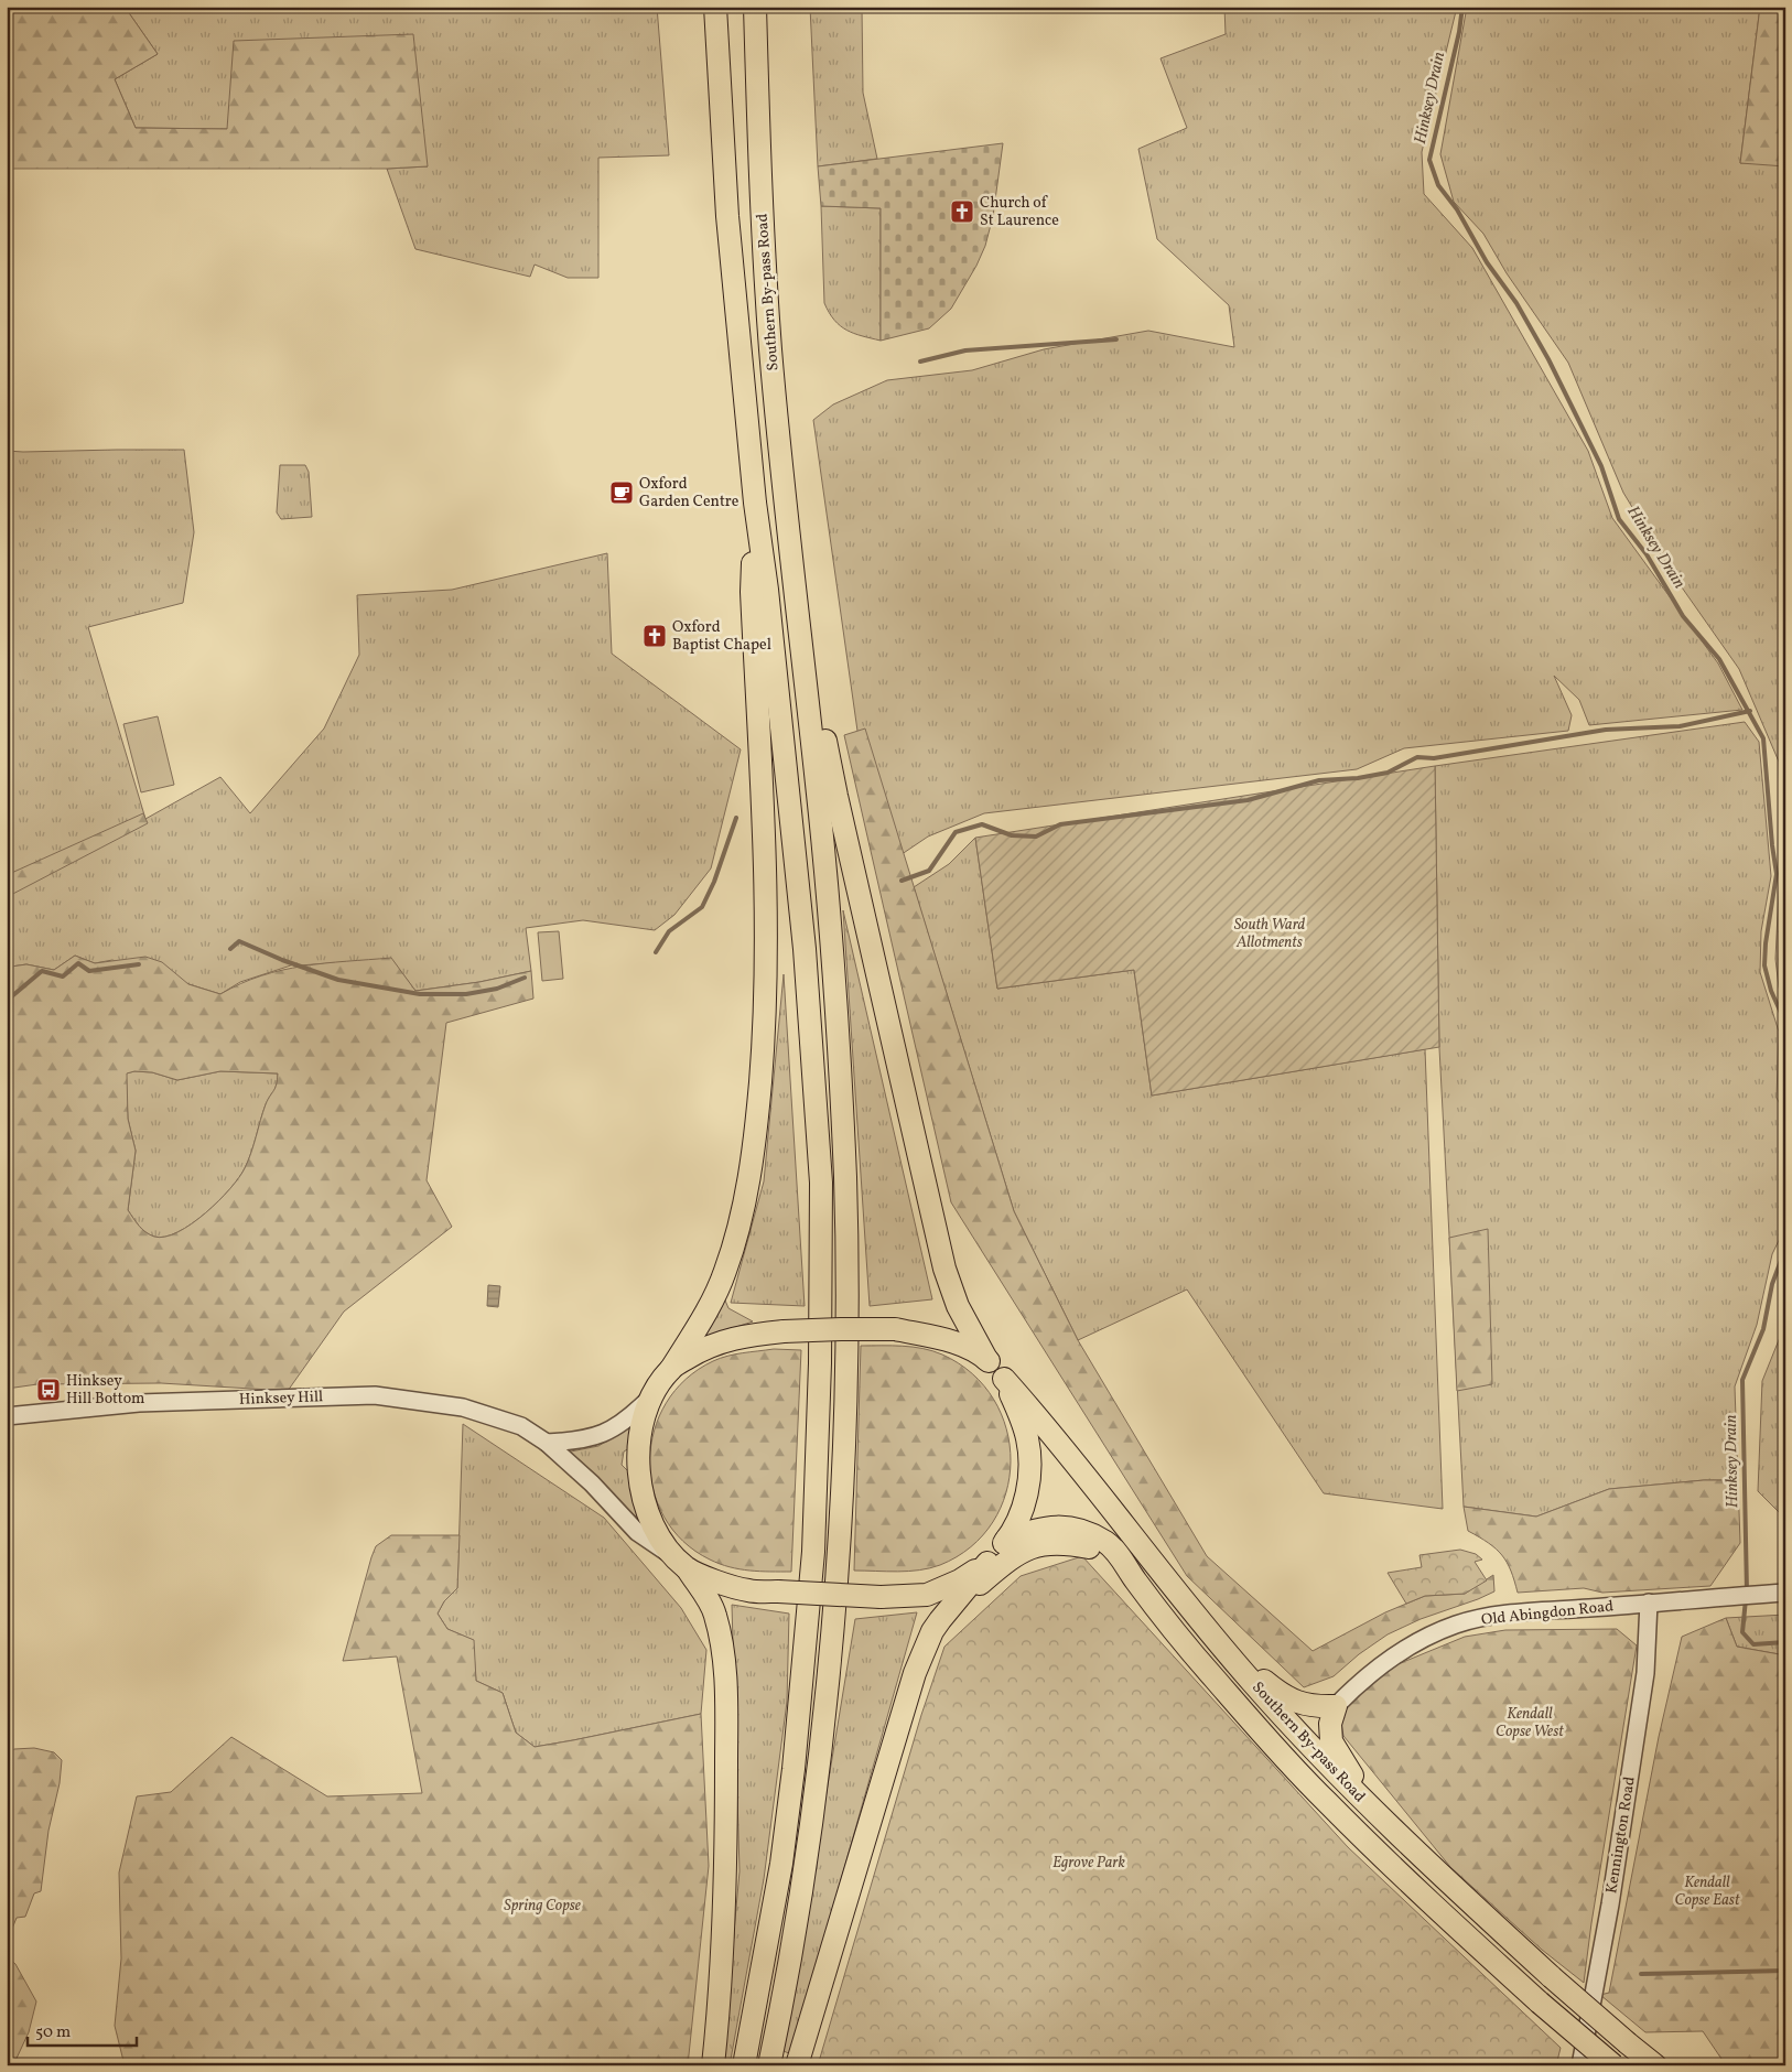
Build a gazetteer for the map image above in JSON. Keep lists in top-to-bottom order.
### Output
{
  "streets": {
    "highway": ["Southern By-pass Road"],
    "street": ["Hinksey Hill", "Old Abingdon Road", "Kennington Road"]
  },
  "crossings": [
    ["Old Abingdon Road", "Kennington Road"]
  ],
  "water": ["Hinksey Drain"],
  "parks": [
    "South Ward Allotments",
    "Kendall Copse West",
    "Egrove Park",
    "Kendall Copse East",
    "Spring Copse"
  ],
  "places": {
    "church": ["Church of St Laurence", "Oxford Baptist Chapel"],
    "cafe": ["Oxford Garden Centre"],
    "bus stop": ["Hinksey Hill Bottom"]
  },
  "scale_bar": "50 m"
}
